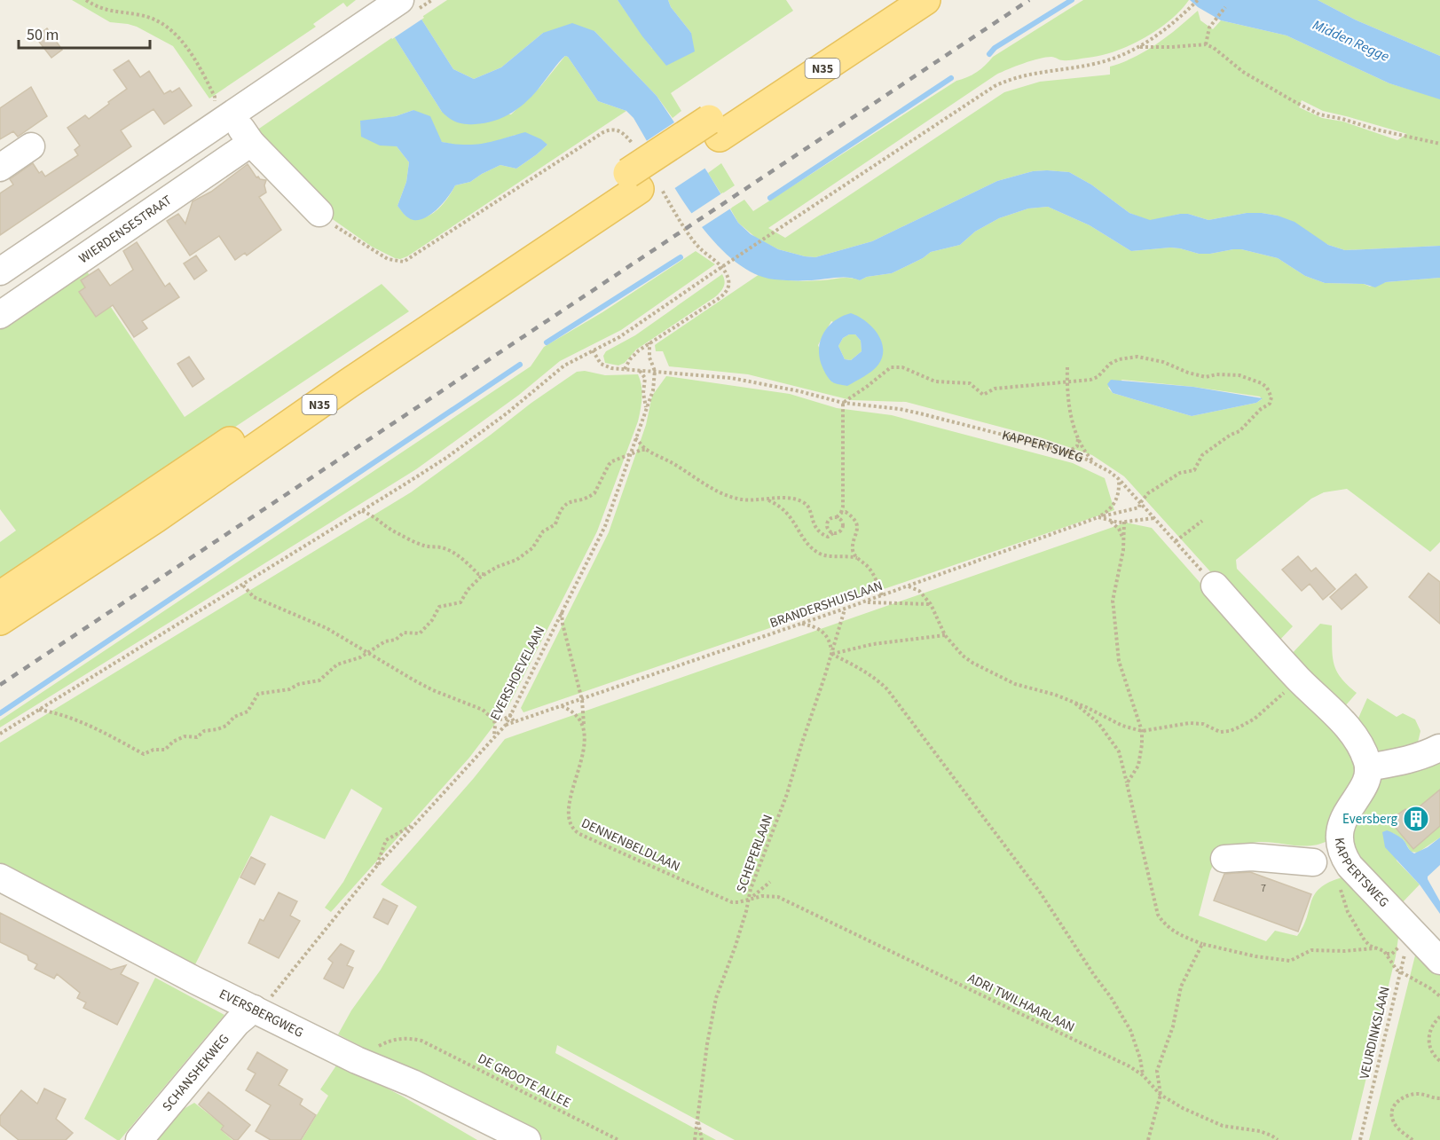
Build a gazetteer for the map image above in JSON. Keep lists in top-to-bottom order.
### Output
{
  "streets": {
    "main road": ["N35"],
    "street": [
      "WIERDENSESTRAAT",
      "KAPPERTSWEG",
      "EVERSBERGWEG",
      "SCHANSHEKWEG"
    ],
    "path": [
      "BRANDERSHUISLAAN",
      "EVERSHOEVELAAN",
      "DENNENBELDLAAN",
      "SCHEPERLAAN",
      "ADRI TWILHAARLAAN",
      "VEURDINKSLAAN",
      "DE GROOTE ALLEE"
    ]
  },
  "crossings": [
    ["KAPPERTSWEG", "BRANDERSHUISLAAN"],
    ["KAPPERTSWEG", "EVERSHOEVELAAN"],
    ["KAPPERTSWEG", "VEURDINKSLAAN"],
    ["BRANDERSHUISLAAN", "EVERSHOEVELAAN"],
    ["BRANDERSHUISLAAN", "DENNENBELDLAAN"],
    ["BRANDERSHUISLAAN", "SCHEPERLAAN"],
    ["EVERSHOEVELAAN", "DENNENBELDLAAN"],
    ["EVERSHOEVELAAN", "EVERSBERGWEG"],
    ["EVERSHOEVELAAN", "SCHANSHEKWEG"],
    ["DENNENBELDLAAN", "SCHEPERLAAN"],
    ["DENNENBELDLAAN", "ADRI TWILHAARLAAN"],
    ["SCHEPERLAAN", "ADRI TWILHAARLAAN"],
    ["EVERSBERGWEG", "SCHANSHEKWEG"],
    ["EVERSBERGWEG", "DE GROOTE ALLEE"]
  ],
  "water": ["Midden Regge"],
  "places": {
    "building": ["Eversberg"]
  },
  "house_numbers": ["7"],
  "scale_bar": "50 m"
}
